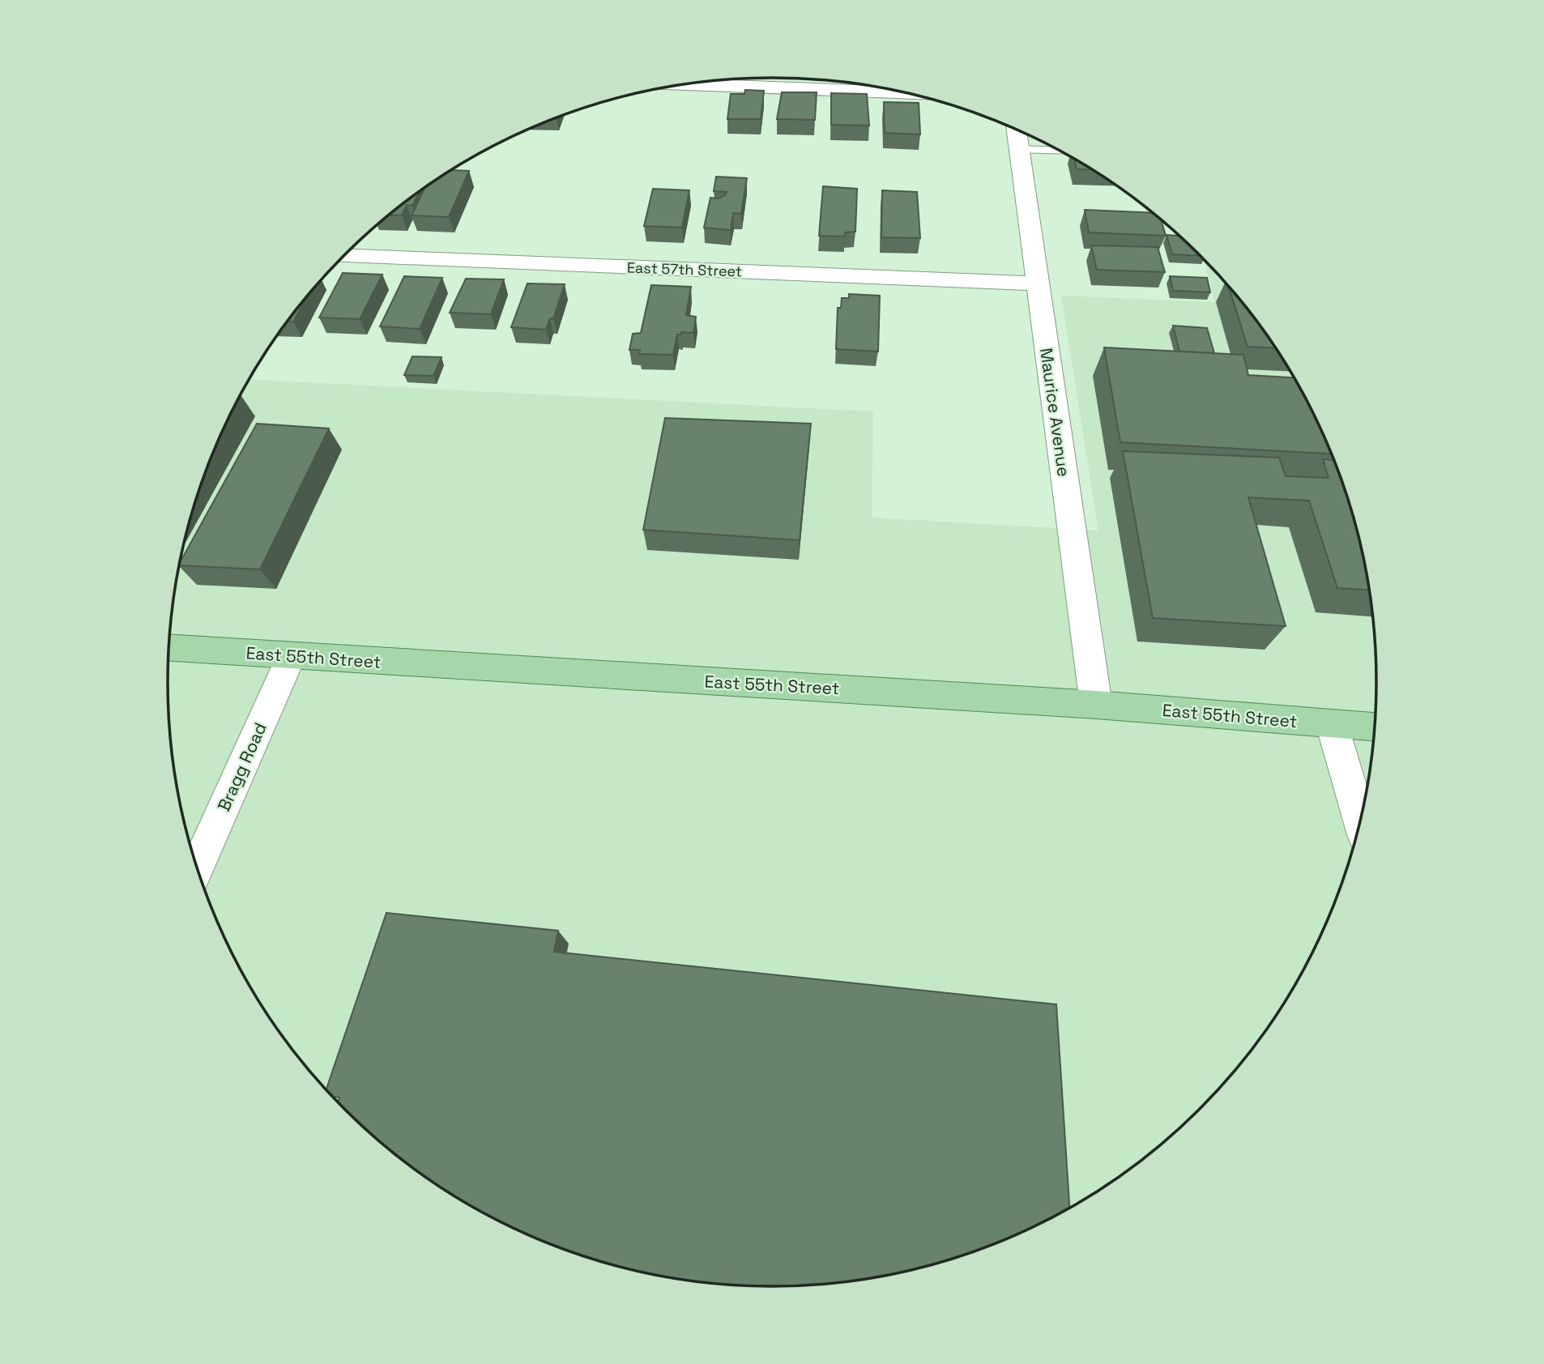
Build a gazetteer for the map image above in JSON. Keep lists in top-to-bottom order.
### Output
{
  "streets": {
    "main road": ["East 55th Street"],
    "street": ["East 57th Street", "Maurice Avenue", "Bragg Road"]
  },
  "crossings": [
    ["East 57th Street", "Maurice Avenue"],
    ["Maurice Avenue", "East 55th Street"],
    ["East 55th Street", "Bragg Road"]
  ]
}
